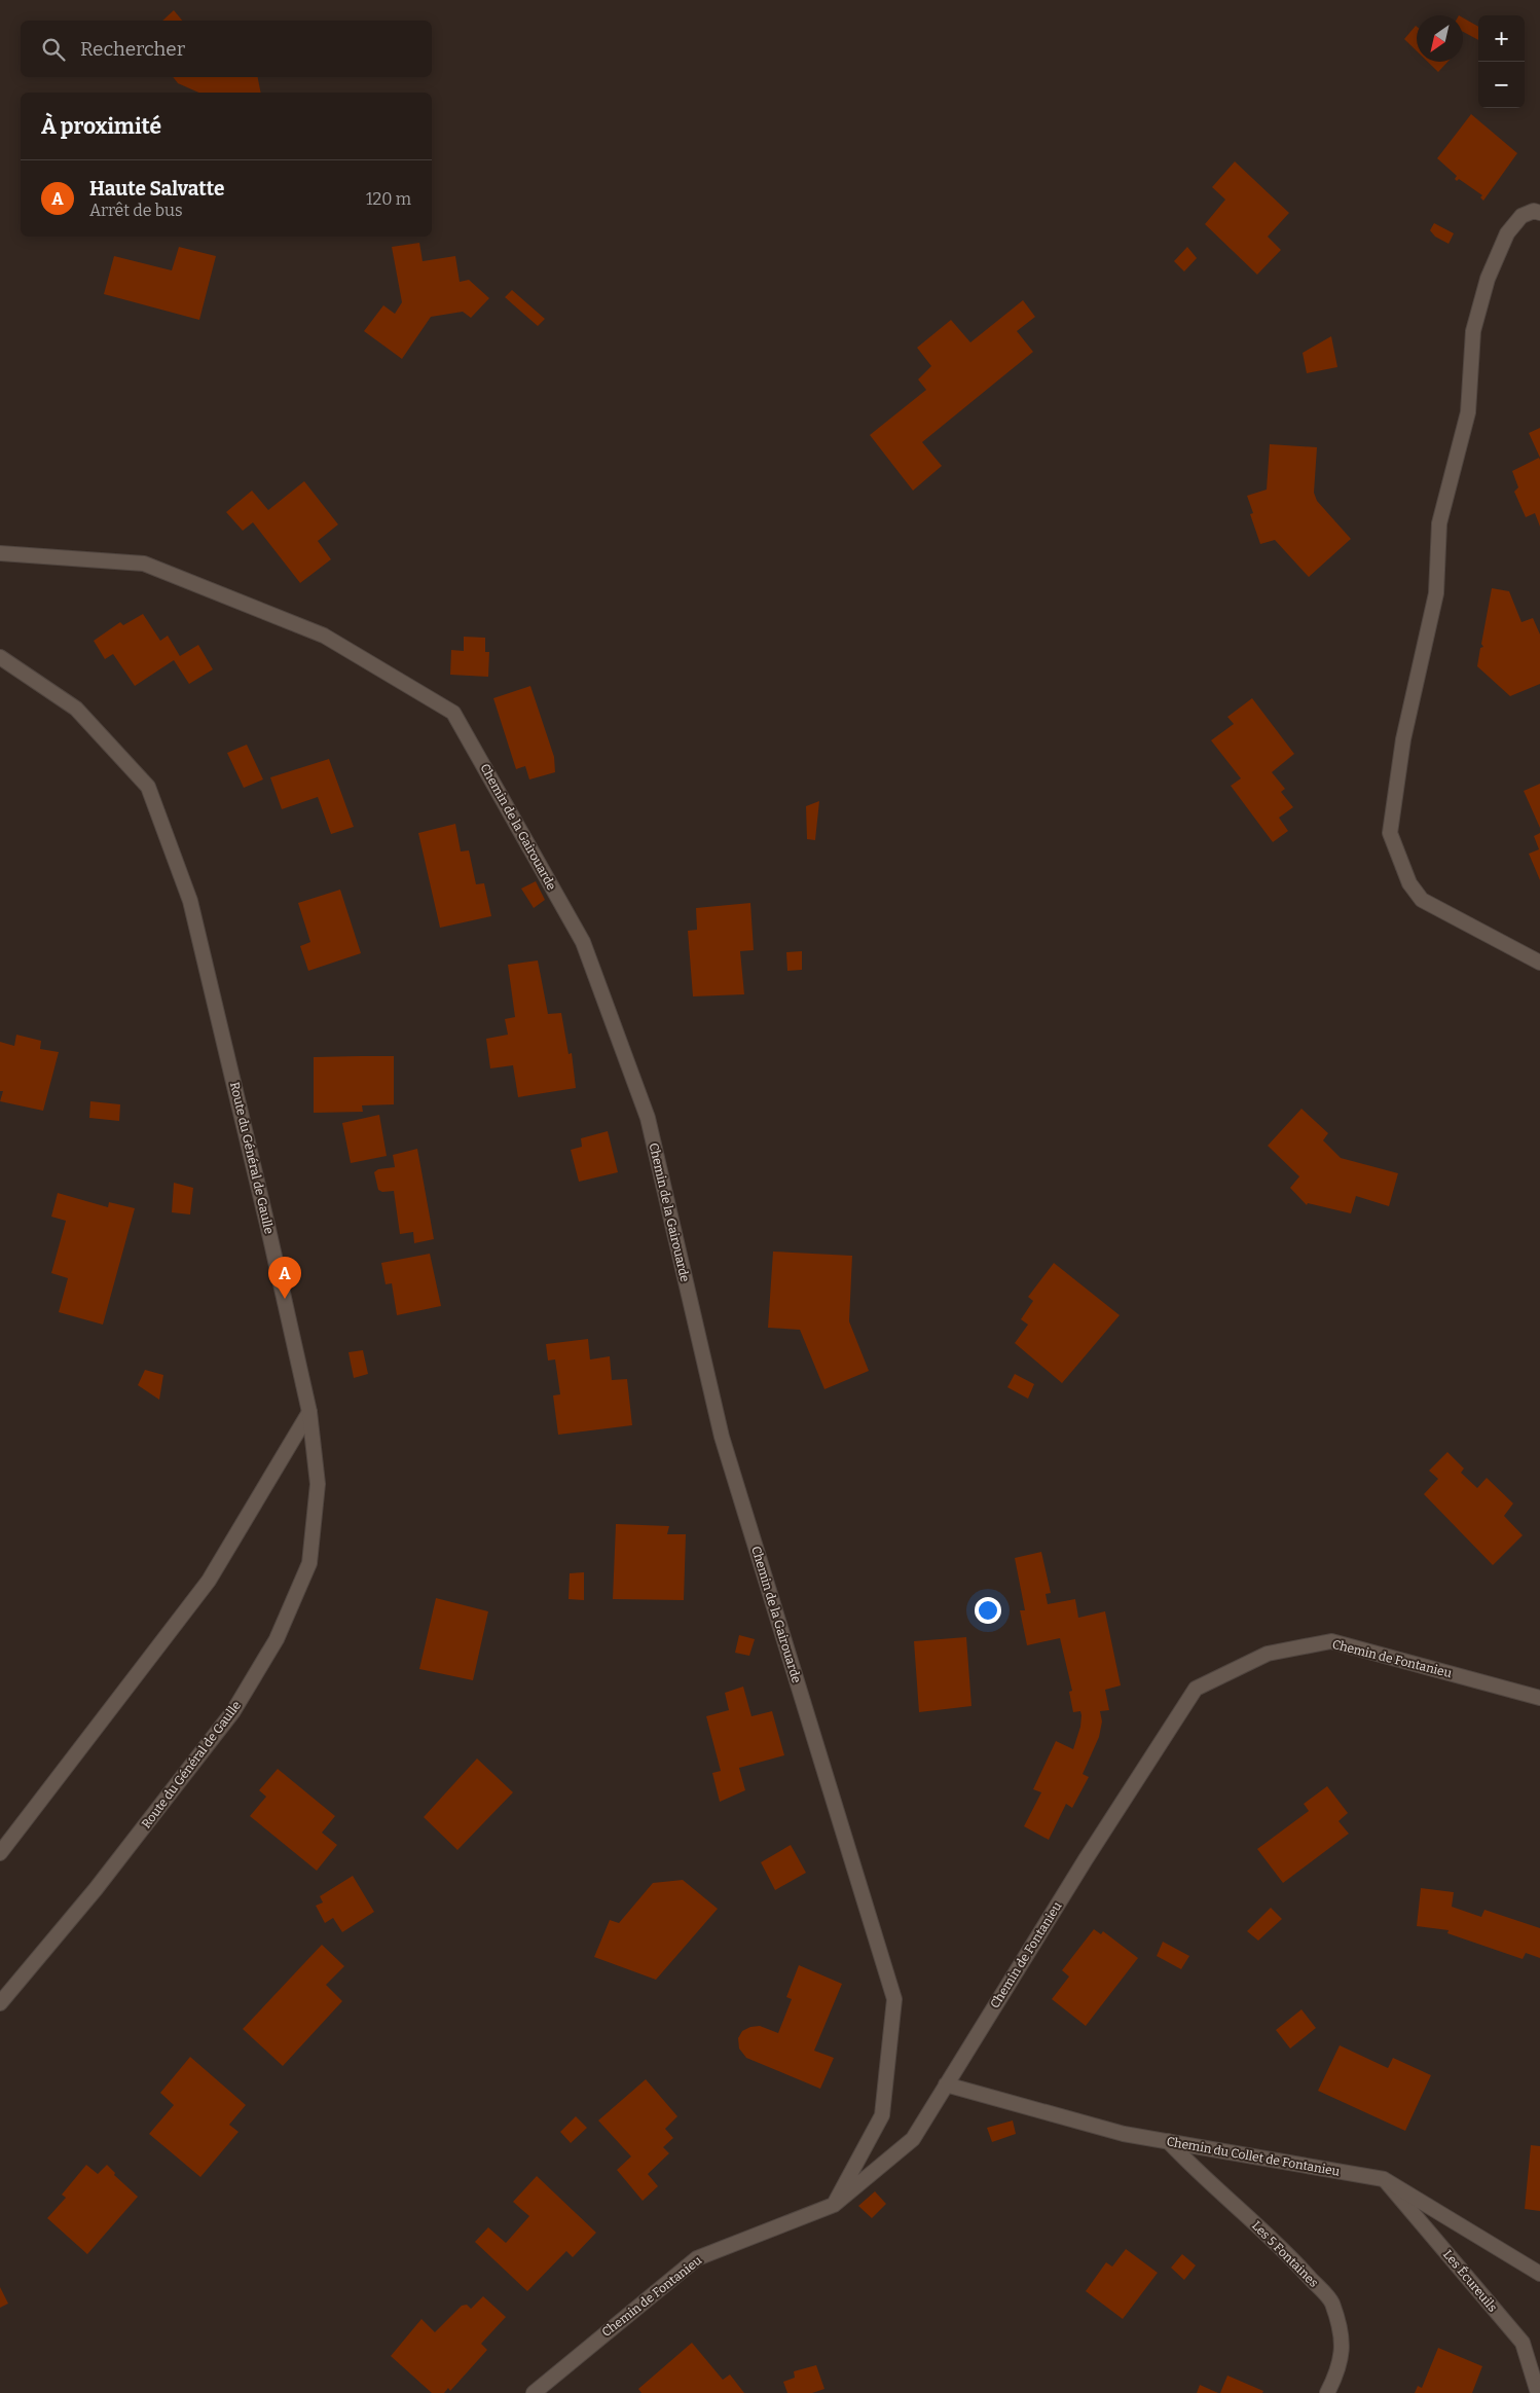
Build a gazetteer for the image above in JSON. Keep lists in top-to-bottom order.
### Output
{
  "streets": {
    "street": [
      "Chemin de la Gairouarde",
      "Route du Général de Gaulle",
      "Chemin de Fontanieu",
      "Chemin du Collet de Fontanieu",
      "Les 5 Fontaines",
      "Les Écureuils"
    ]
  },
  "crossings": [
    ["Chemin de la Gairouarde", "Chemin de Fontanieu"],
    ["Chemin de Fontanieu", "Chemin du Collet de Fontanieu"],
    ["Chemin du Collet de Fontanieu", "Les 5 Fontaines"],
    ["Chemin du Collet de Fontanieu", "Les Écureuils"]
  ],
  "north": "bottom left",
  "page": {
    "map_buttons": ["+", "−"],
    "search": "Rechercher",
    "heading": "À proximité",
    "list": [
      {
        "mark": "A",
        "name": "Haute Salvatte",
        "note": "Arrêt de bus",
        "value": "120 m"
      }
    ],
    "pins": "A"
  }
}
